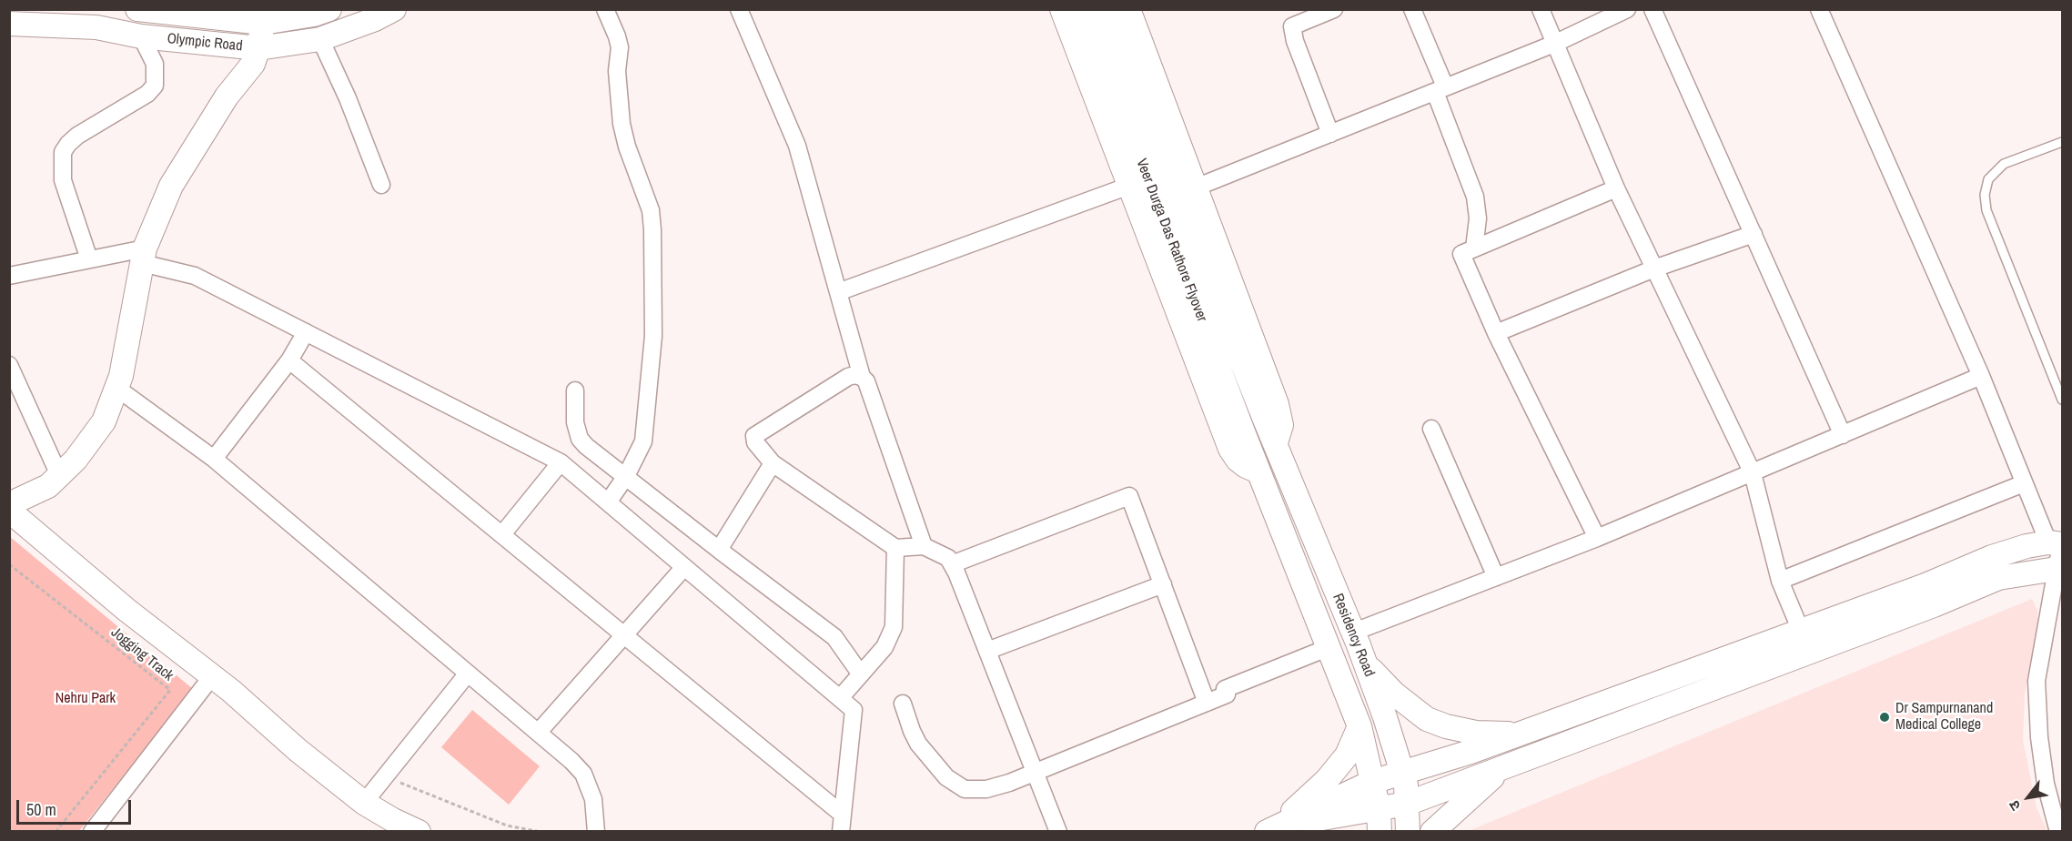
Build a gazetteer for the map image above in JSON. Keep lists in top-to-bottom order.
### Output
{
  "streets": {
    "street": ["Olympic Road", "Veer Durga Das Rathore Flyover", "Residency Road"],
    "path": ["Jogging Track"]
  },
  "crossings": [
    ["Veer Durga Das Rathore Flyover", "Residency Road"]
  ],
  "parks": ["Nehru Park"],
  "places": ["Dr Sampurnanand Medical College"],
  "scale_bar": "50 m",
  "north": "bottom left"
}
